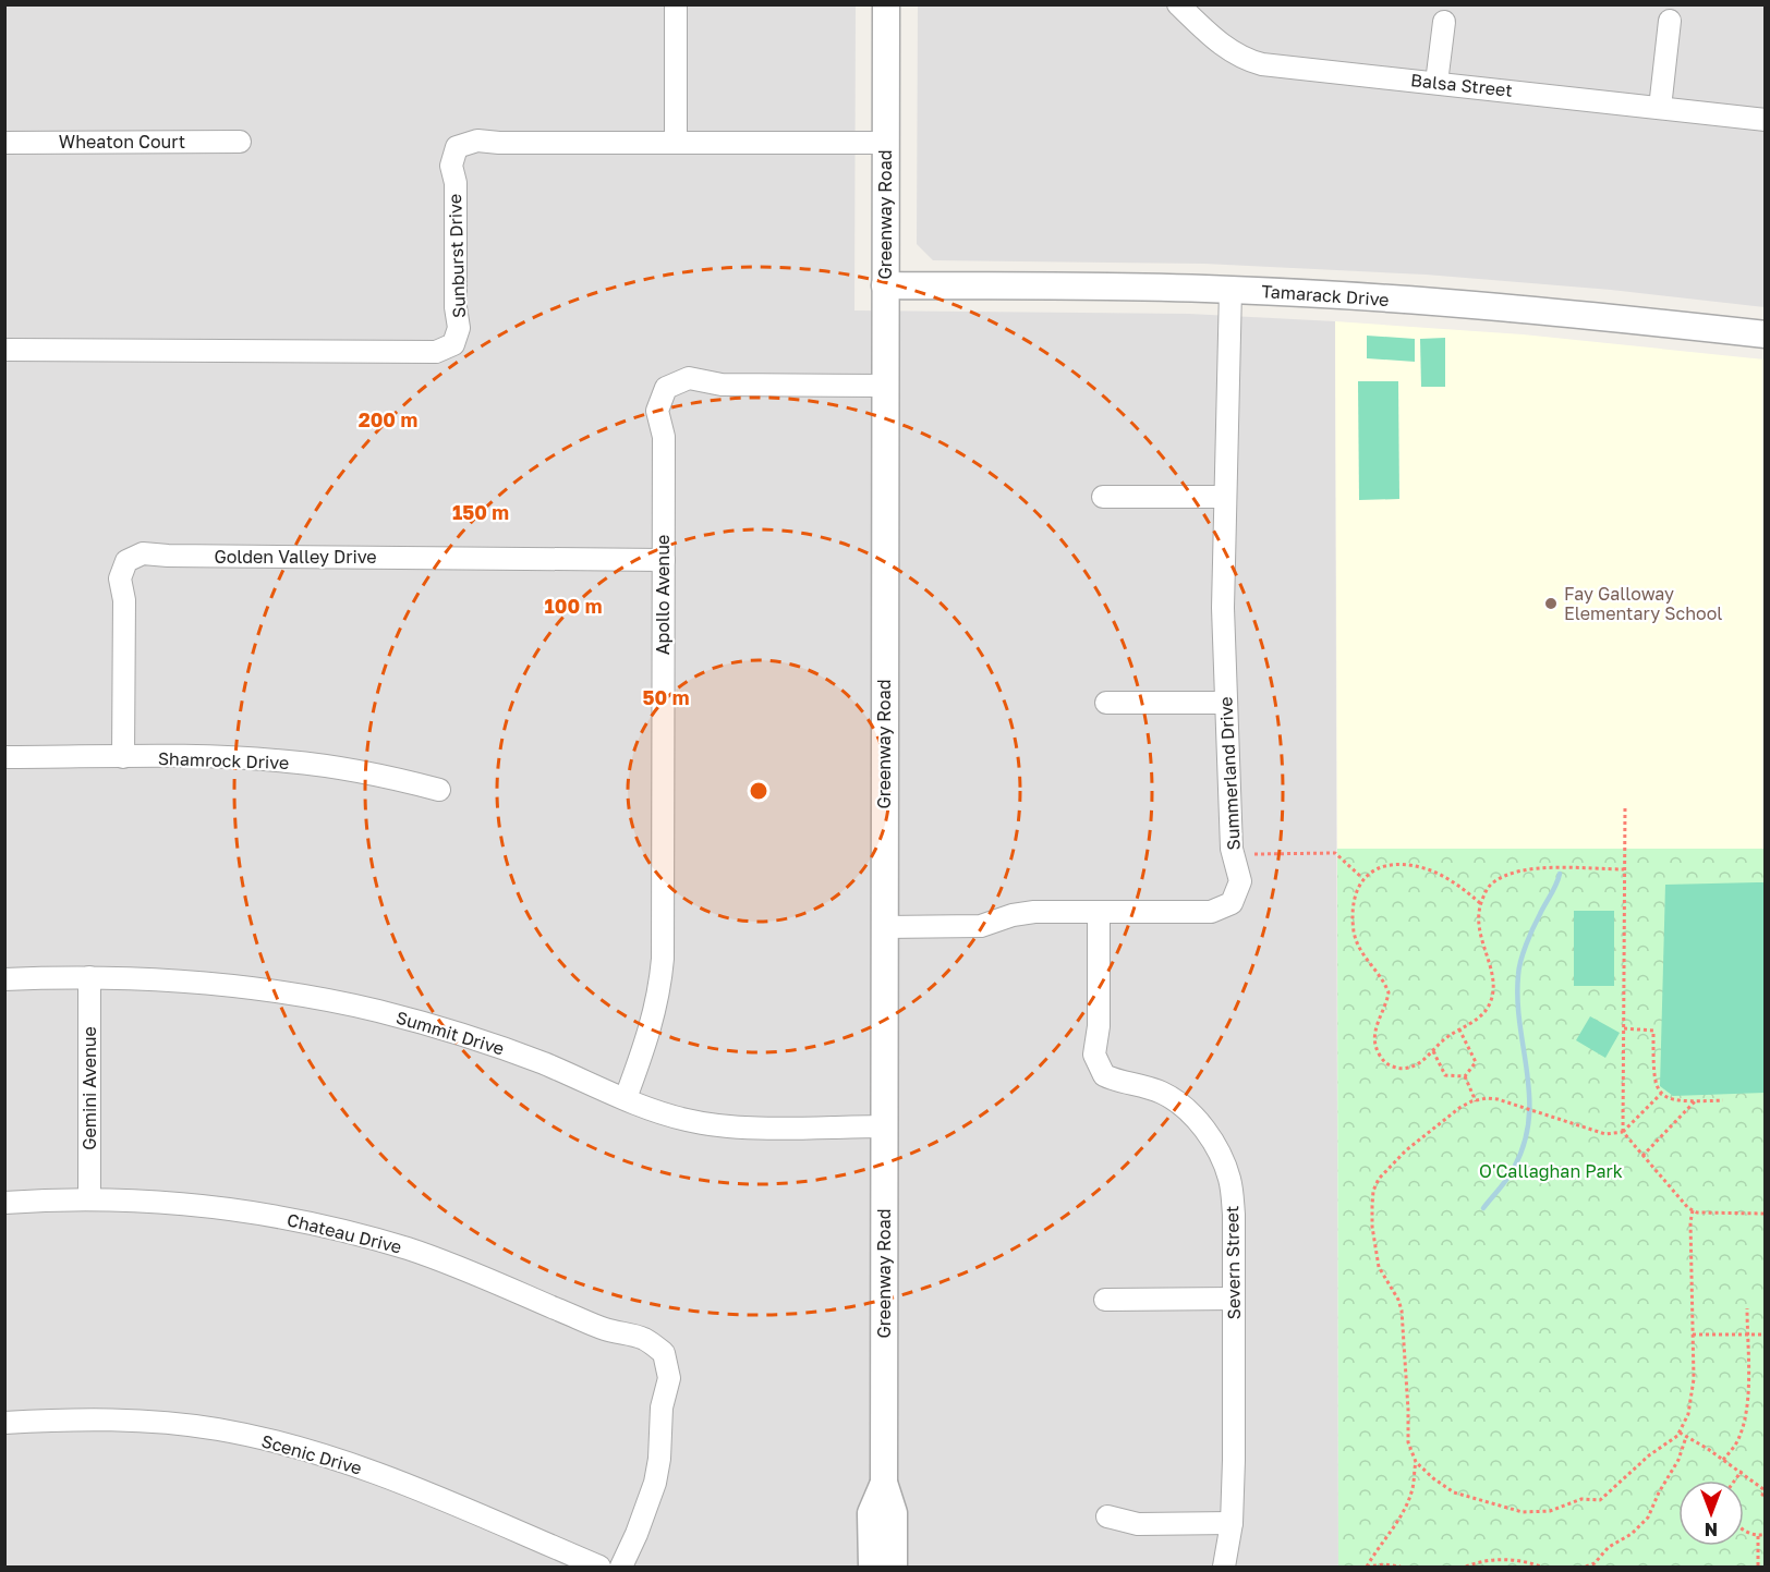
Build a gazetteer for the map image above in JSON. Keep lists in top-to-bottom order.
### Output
{
  "streets": {
    "street": [
      "Balsa Street",
      "Wheaton Court",
      "Greenway Road",
      "Sunburst Drive",
      "Tamarack Drive",
      "Golden Valley Drive",
      "Apollo Avenue",
      "Shamrock Drive",
      "Summerland Drive",
      "Summit Drive",
      "Gemini Avenue",
      "Chateau Drive",
      "Severn Street",
      "Scenic Drive"
    ]
  },
  "crossings": [
    ["Greenway Road", "Sunburst Drive"],
    ["Greenway Road", "Tamarack Drive"],
    ["Greenway Road", "Apollo Avenue"],
    ["Greenway Road", "Summerland Drive"],
    ["Greenway Road", "Summit Drive"],
    ["Tamarack Drive", "Summerland Drive"],
    ["Golden Valley Drive", "Apollo Avenue"],
    ["Golden Valley Drive", "Shamrock Drive"],
    ["Apollo Avenue", "Summit Drive"],
    ["Summerland Drive", "Severn Street"],
    ["Summit Drive", "Gemini Avenue"],
    ["Gemini Avenue", "Chateau Drive"]
  ],
  "parks": ["O'Callaghan Park"],
  "places": ["Fay Galloway Elementary School"],
  "north": "bottom",
  "rings": [
    "200 m",
    "150 m",
    "100 m",
    "50 m"
  ]
}
